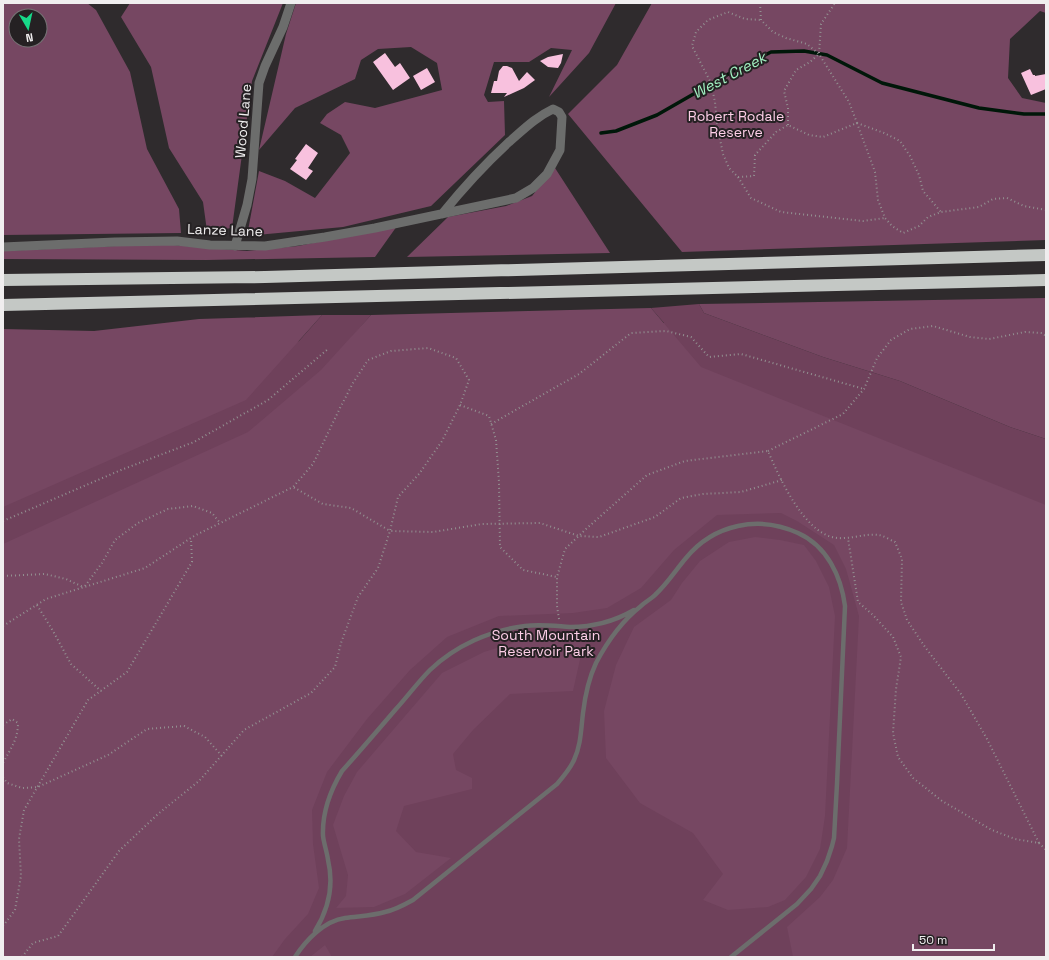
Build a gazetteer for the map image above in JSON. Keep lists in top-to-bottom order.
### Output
{
  "streets": {
    "street": ["Wood Lane", "Lanze Lane"]
  },
  "crossings": [
    ["Wood Lane", "Lanze Lane"]
  ],
  "water": ["West Creek"],
  "parks": ["Robert Rodale Reserve", "South Mountain Reservoir Park"],
  "scale_bar": "50 m",
  "north": "bottom"
}
